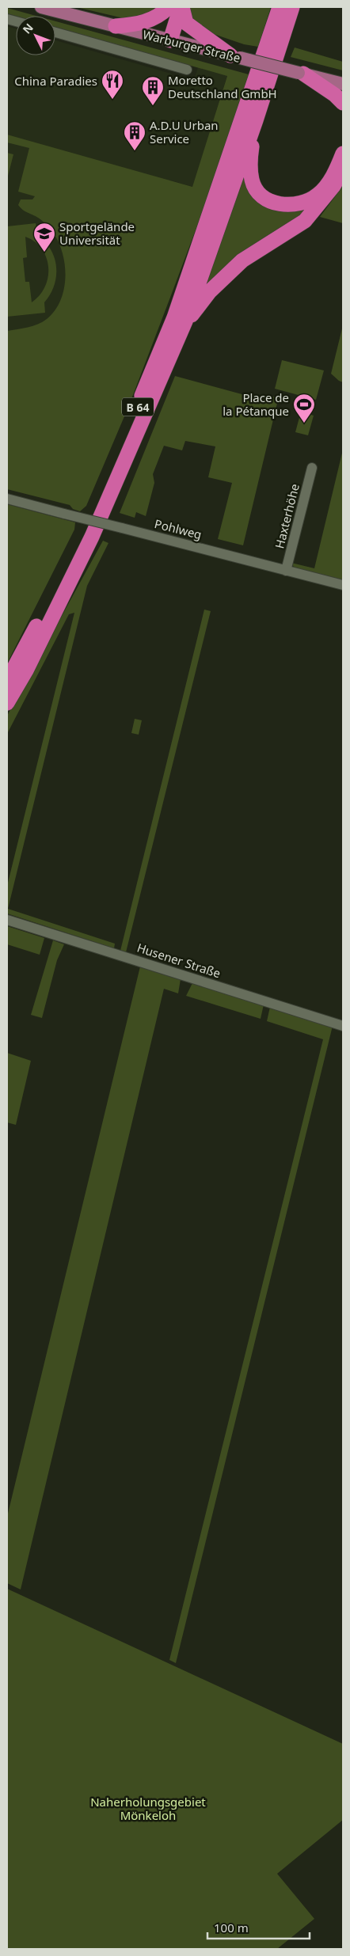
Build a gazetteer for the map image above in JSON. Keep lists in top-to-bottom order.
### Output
{
  "streets": {
    "highway": ["B 64"],
    "main road": ["Warburger Straße"],
    "street": ["Haxterhöhe", "Pohlweg", "Husener Straße"]
  },
  "crossings": [
    ["Haxterhöhe", "Pohlweg"]
  ],
  "parks": ["Naherholungsgebiet Mönkeloh"],
  "places": {
    "restaurant": ["China Paradies"],
    "building": ["Moretto Deutschland GmbH", "A.D.U Urban Service"],
    "school or university": ["Sportgelände Universität"],
    "sports": ["Place de la Pétanque"]
  },
  "scale_bar": "100 m",
  "north": "top left"
}
